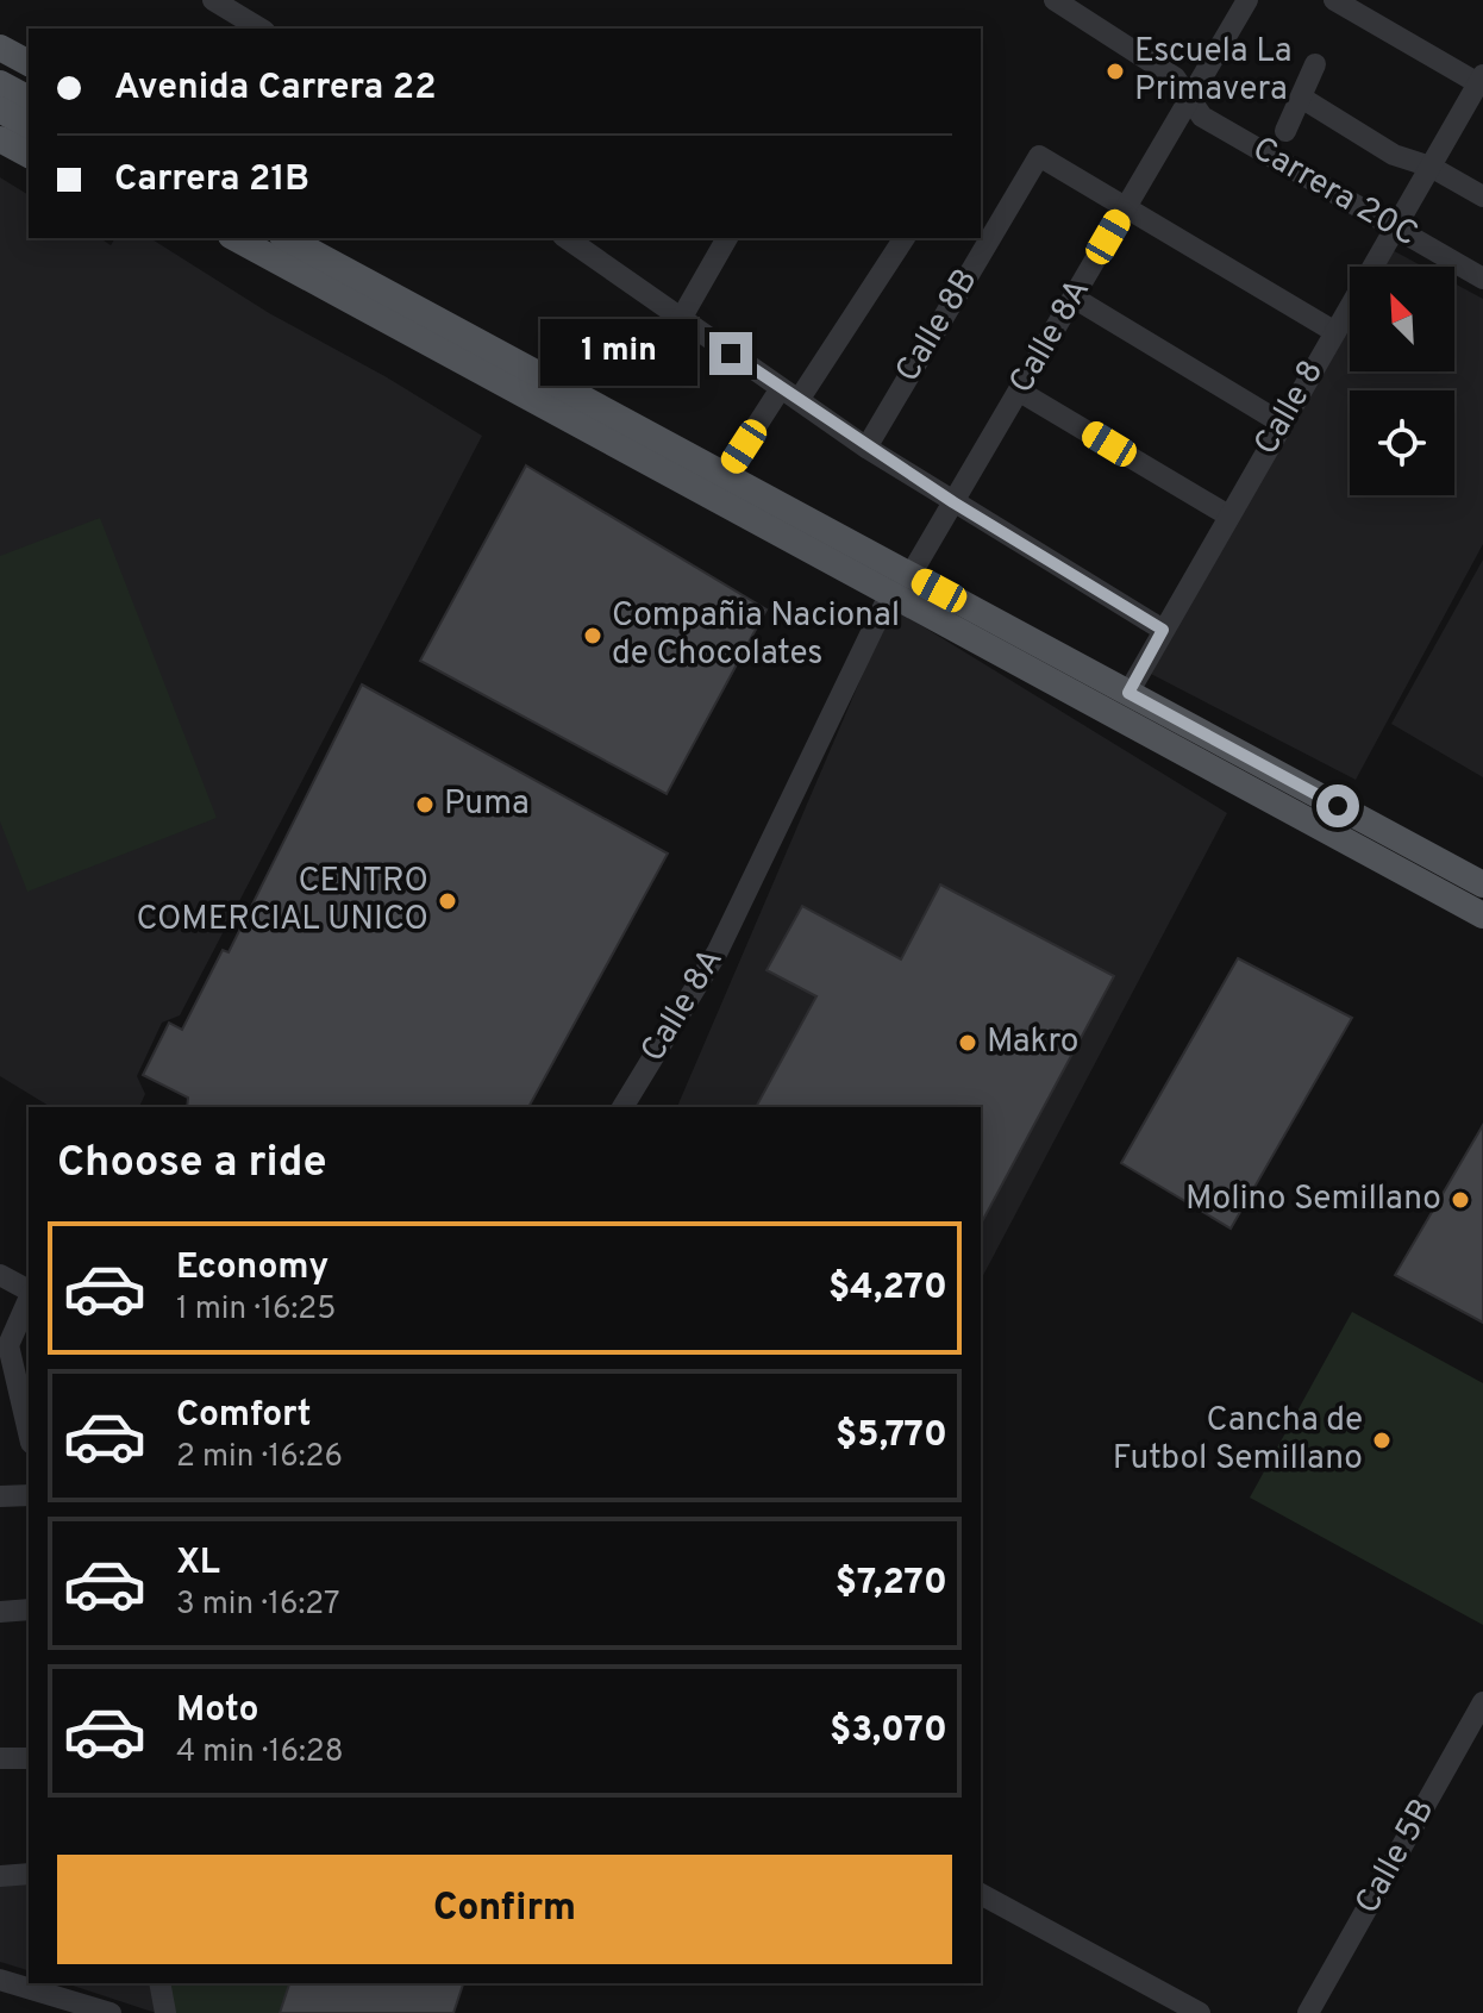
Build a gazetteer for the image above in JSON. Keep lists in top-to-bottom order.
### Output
{
  "streets": {
    "street": [
      "Carrera 20C",
      "Calle 8B",
      "Calle 8A",
      "Calle 8",
      "Calle 5B"
    ]
  },
  "crossings": [
    ["Carrera 20C", "Calle 8A"],
    ["Carrera 20C", "Calle 8"],
    ["Calle 8B", "Calle 8A"]
  ],
  "places": [
    "Escuela La Primavera",
    "Compañia Nacional de Chocolates",
    "Puma",
    "CENTRO COMERCIAL UNICO",
    "Makro",
    "Molino Semillano",
    "Cancha de Futbol Semillano"
  ],
  "north": "top left",
  "page": {
    "banner": ["Avenida Carrera 22", "Carrera 21B"],
    "bubble": "1 min",
    "heading": "Choose a ride",
    "list": [
      {
        "name": "Economy",
        "note": "1 min · 16:25",
        "value": "$4,270"
      },
      {
        "name": "Comfort",
        "note": "2 min · 16:26",
        "value": "$5,770"
      },
      {
        "name": "XL",
        "note": "3 min · 16:27",
        "value": "$7,270"
      },
      {
        "name": "Moto",
        "note": "4 min · 16:28",
        "value": "$3,070"
      }
    ],
    "buttons": "Confirm"
  }
}
